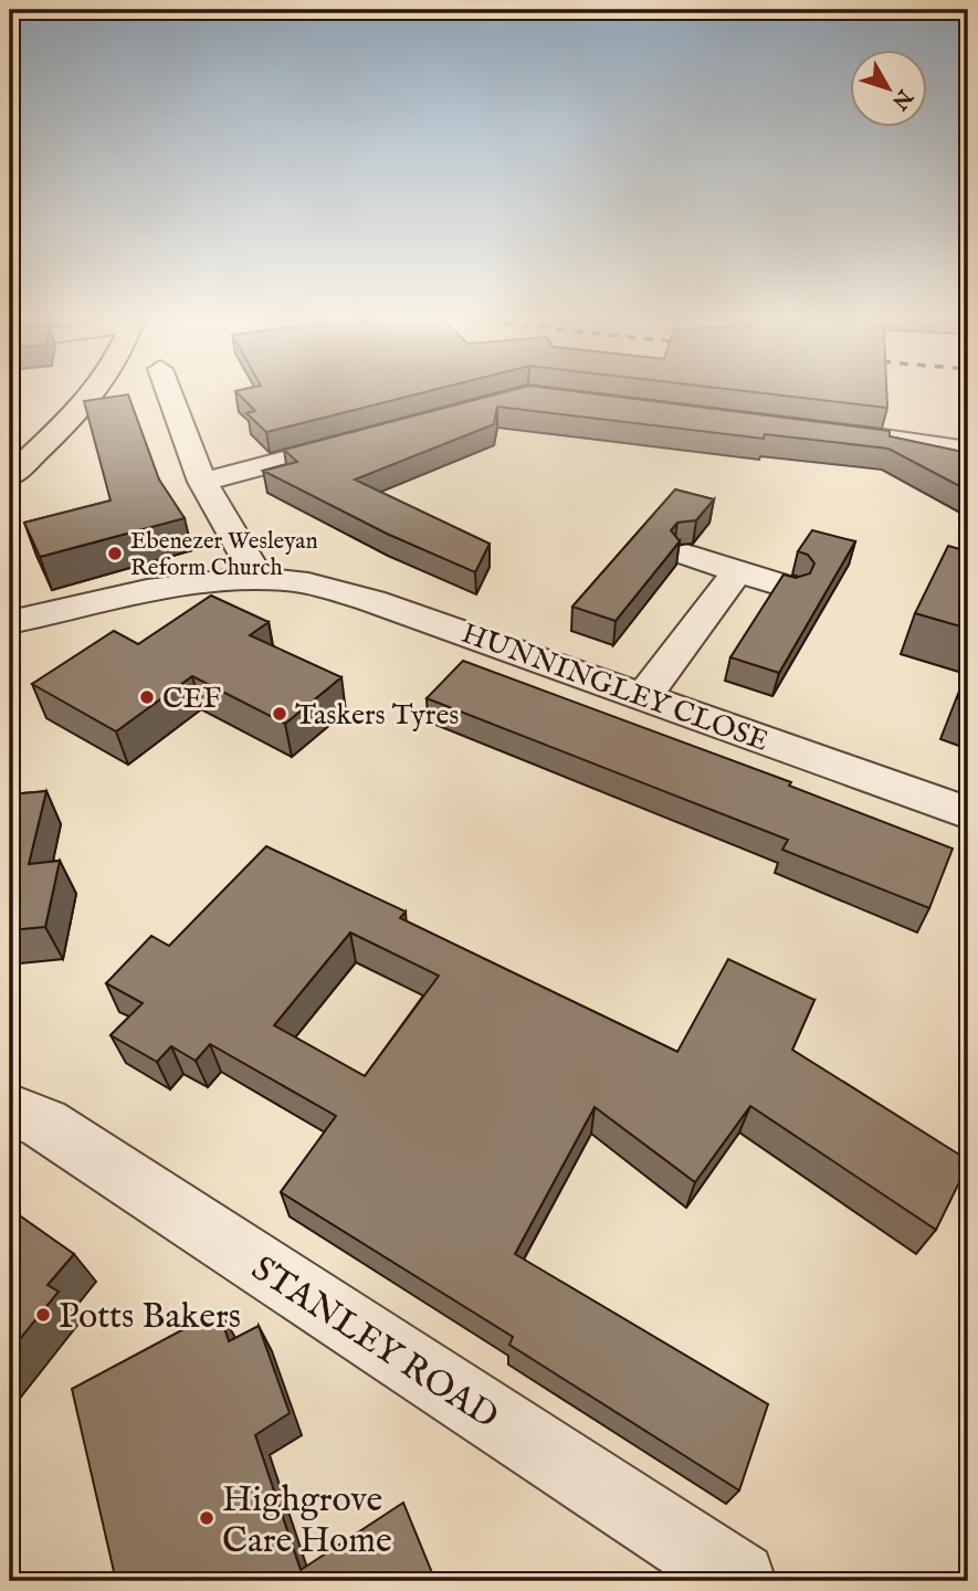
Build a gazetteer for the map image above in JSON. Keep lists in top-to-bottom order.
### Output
{
  "streets": {
    "street": ["HUNNINGLEY CLOSE", "STANLEY ROAD"]
  },
  "places": [
    "Ebenezer Wesleyan Reform Church",
    "CEF",
    "Taskers Tyres",
    "Potts Bakers",
    "Highgrove Care Home"
  ],
  "north": "bottom right"
}
